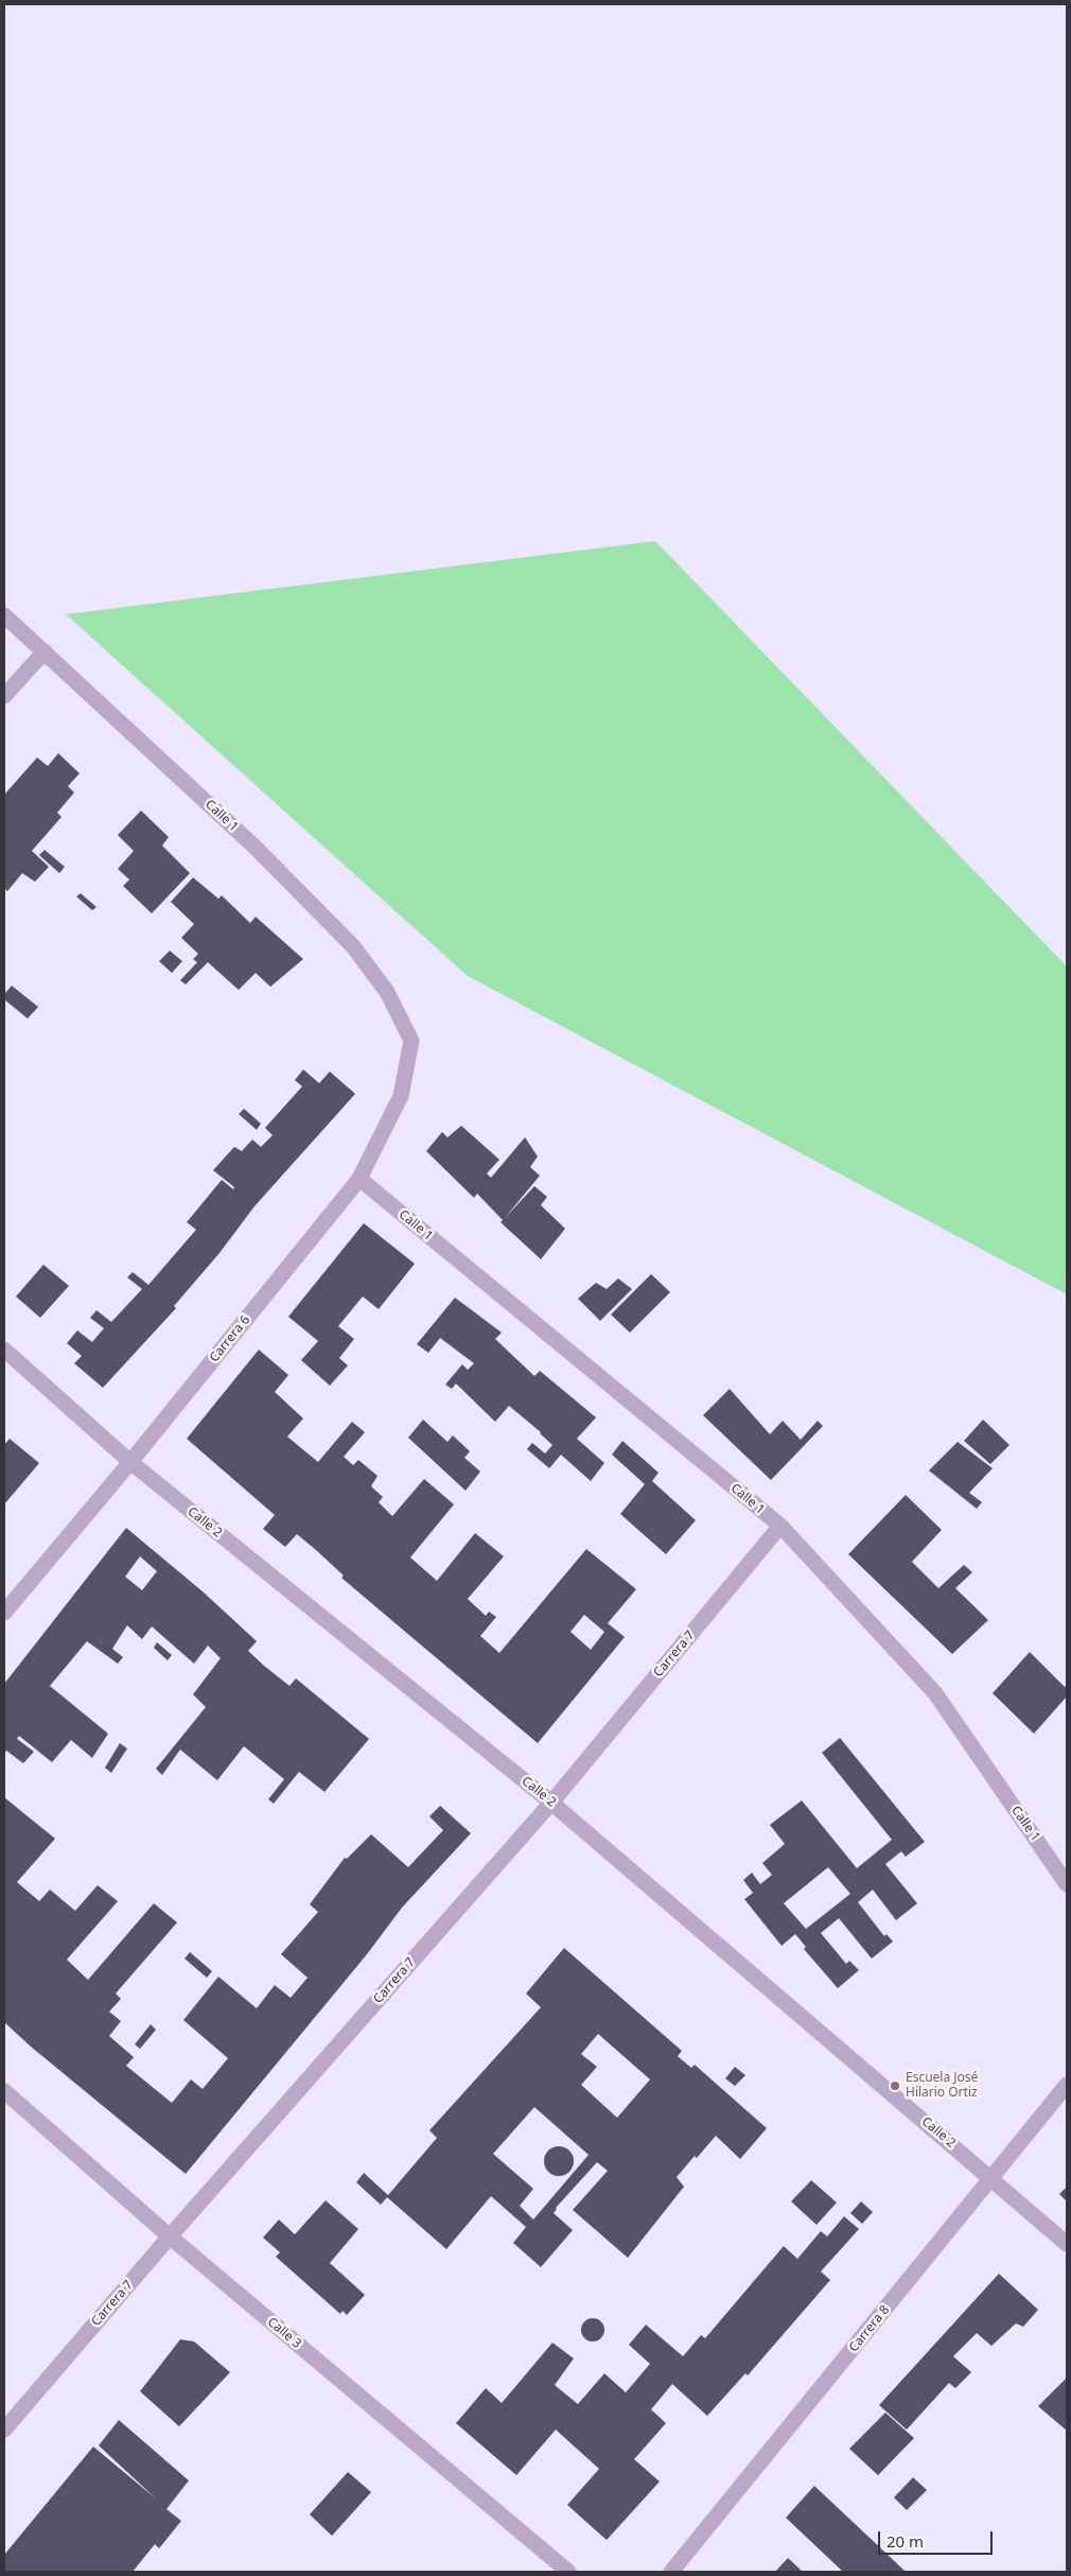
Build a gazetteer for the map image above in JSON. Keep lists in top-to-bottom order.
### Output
{
  "streets": {
    "street": [
      "Calle 1",
      "Carrera 6",
      "Calle 2",
      "Carrera 7",
      "Carrera 8",
      "Calle 3"
    ]
  },
  "crossings": [
    ["Calle 1", "Carrera 6"],
    ["Calle 1", "Carrera 7"],
    ["Carrera 6", "Calle 2"],
    ["Calle 2", "Carrera 7"],
    ["Calle 2", "Carrera 8"],
    ["Carrera 7", "Calle 3"]
  ],
  "places": ["Escuela José Hilario Ortiz"],
  "scale_bar": "20 m"
}
